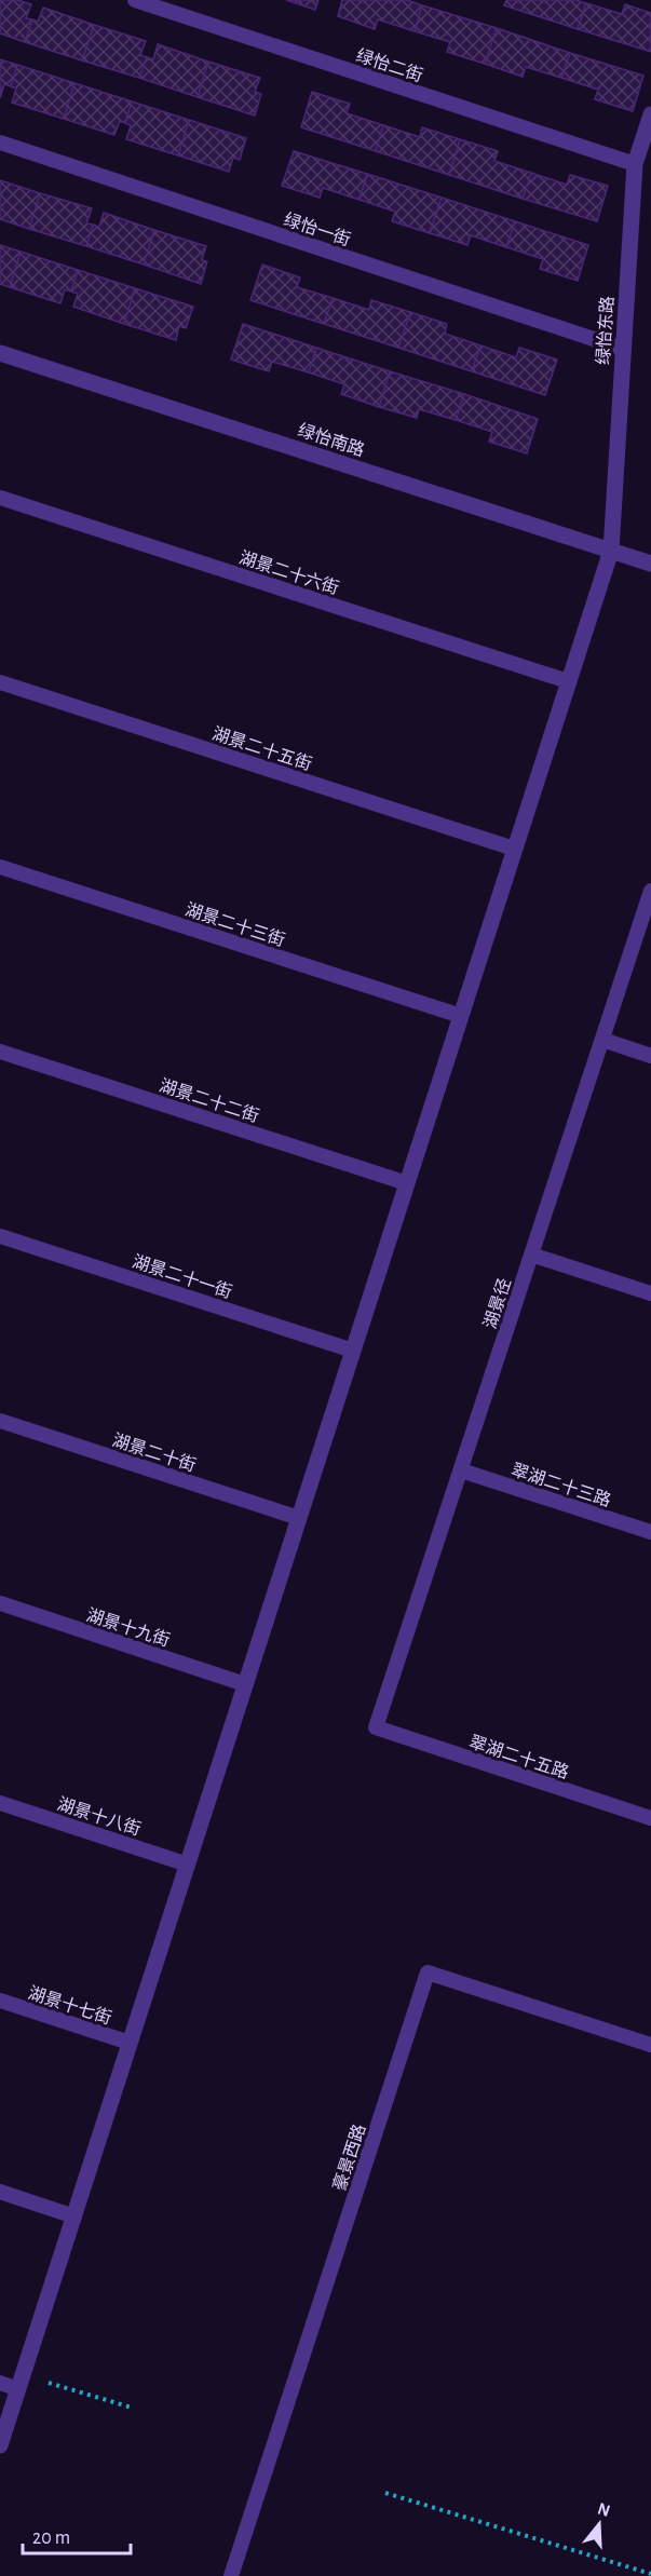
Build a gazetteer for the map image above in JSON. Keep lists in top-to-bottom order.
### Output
{
  "streets": {
    "street": ["绿怡东路", "绿怡南路"],
    "lane": [
      "绿怡二街",
      "绿怡一街",
      "湖景二十六街",
      "湖景二十五街",
      "湖景二十三街",
      "湖景二十二街",
      "湖景二十一街",
      "湖景径",
      "湖景二十街",
      "翠湖二十三路",
      "湖景十九街",
      "翠湖二十五路",
      "湖景十八街",
      "湖景十七街",
      "豪景西路"
    ]
  },
  "crossings": [
    ["绿怡二街", "绿怡东路"],
    ["绿怡一街", "绿怡东路"],
    ["绿怡东路", "绿怡南路"],
    ["绿怡东路", "湖景二十六街"],
    ["绿怡东路", "湖景二十五街"],
    ["绿怡东路", "湖景二十三街"],
    ["绿怡东路", "湖景二十二街"],
    ["绿怡东路", "湖景二十一街"],
    ["绿怡东路", "湖景二十街"],
    ["绿怡东路", "湖景十九街"],
    ["绿怡东路", "湖景十八街"],
    ["绿怡东路", "湖景十七街"],
    ["湖景径", "翠湖二十三路"],
    ["湖景径", "翠湖二十五路"]
  ],
  "scale_bar": "20 m",
  "north": "top"
}
